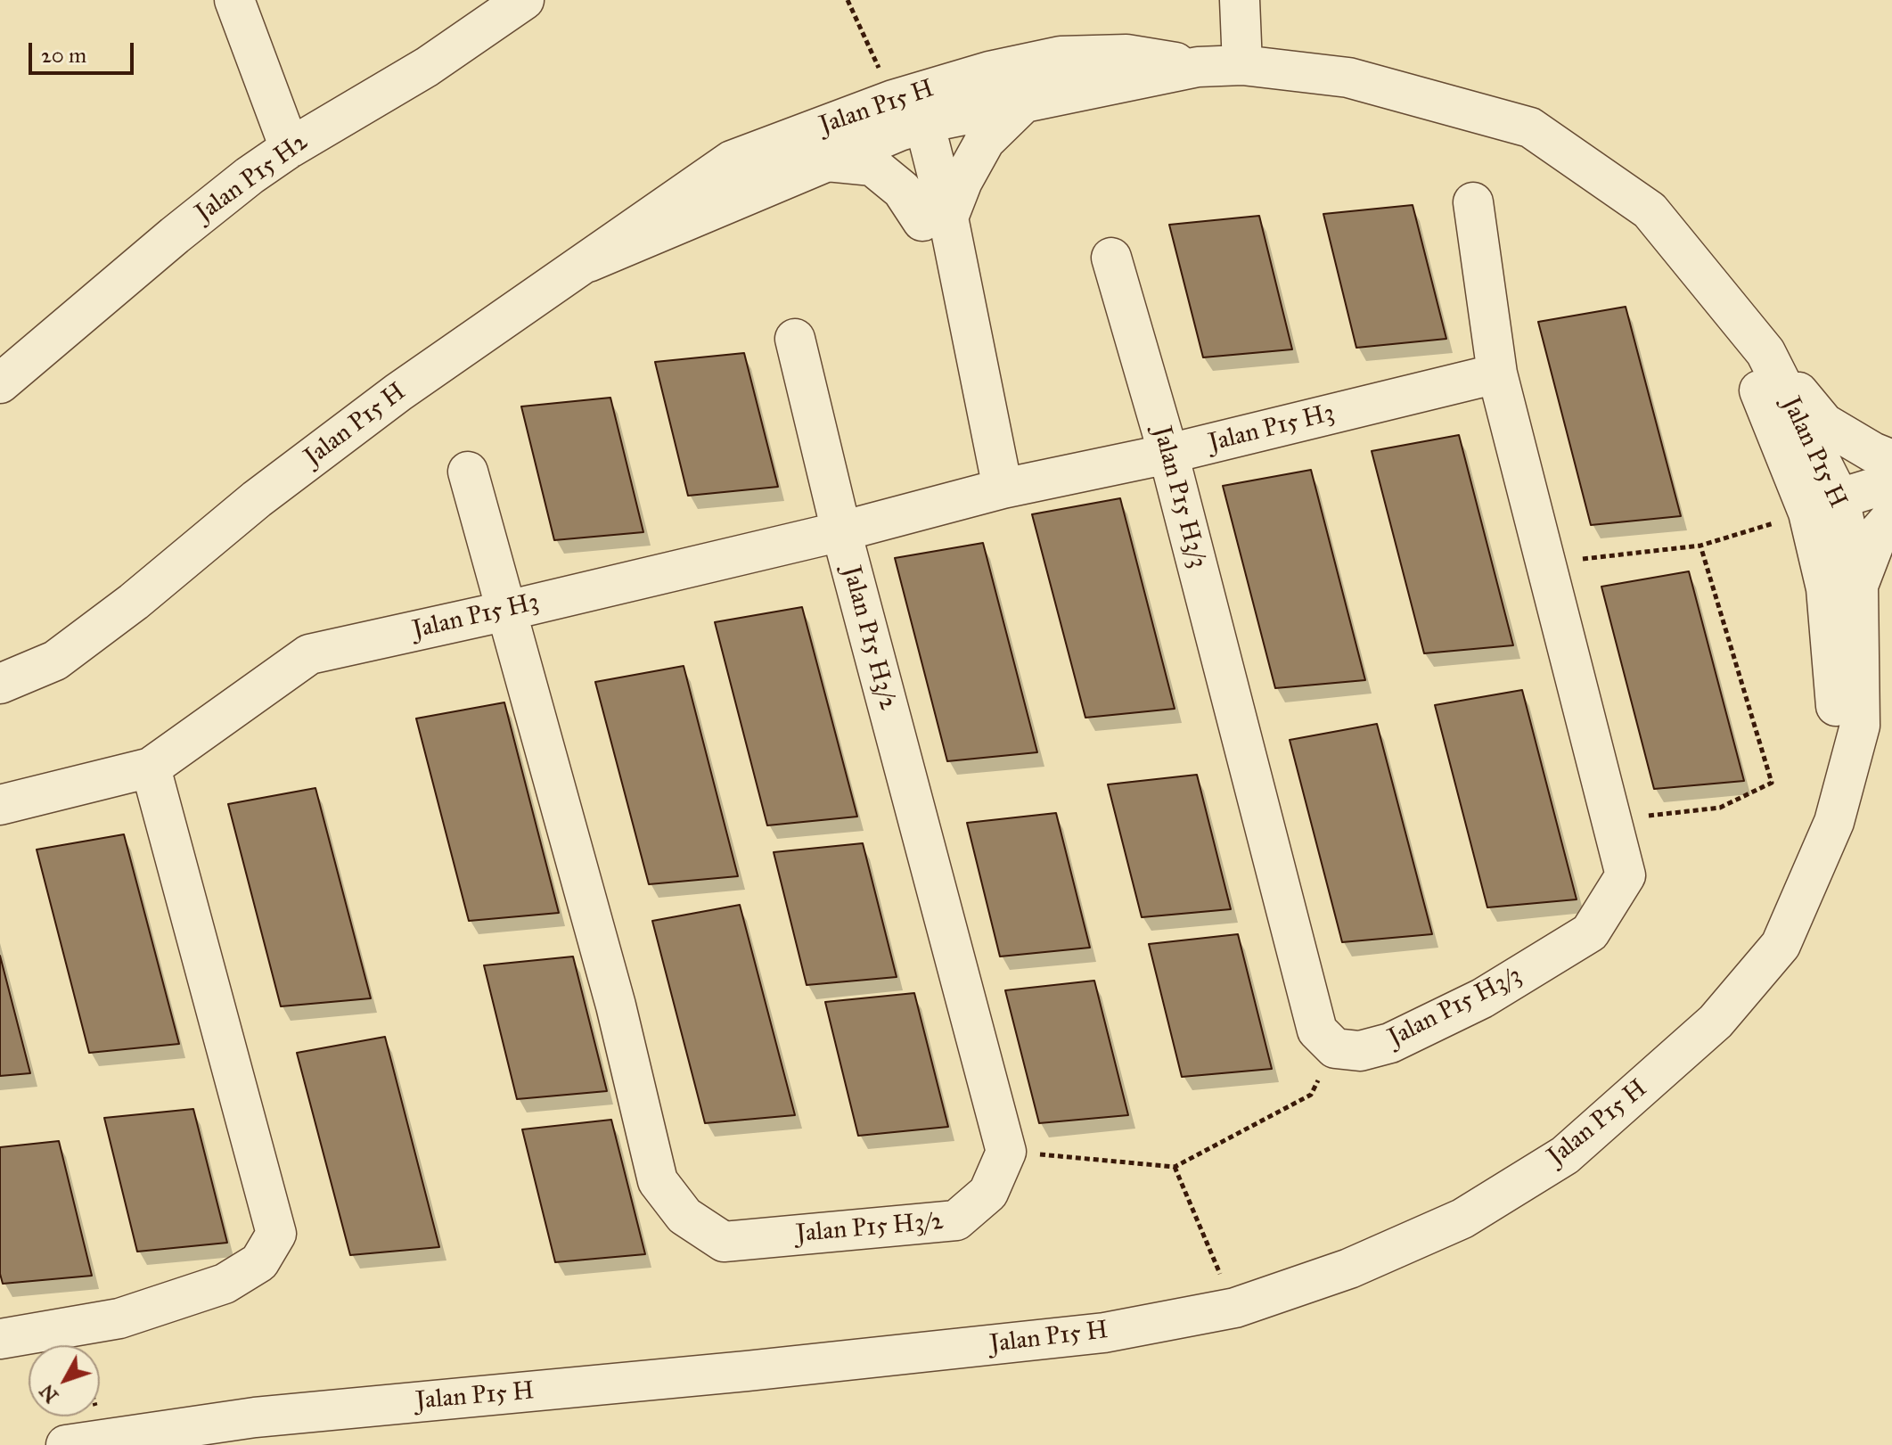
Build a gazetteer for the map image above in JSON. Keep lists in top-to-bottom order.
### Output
{
  "streets": {
    "street": [
      "Jalan P15 H",
      "Jalan P15 H2",
      "Jalan P15 H3",
      "Jalan P15 H3/3",
      "Jalan P15 H3/2"
    ]
  },
  "crossings": [
    ["Jalan P15 H3", "Jalan P15 H3/3"],
    ["Jalan P15 H3", "Jalan P15 H3/2"]
  ],
  "scale_bar": "20 m",
  "north": "bottom left"
}
